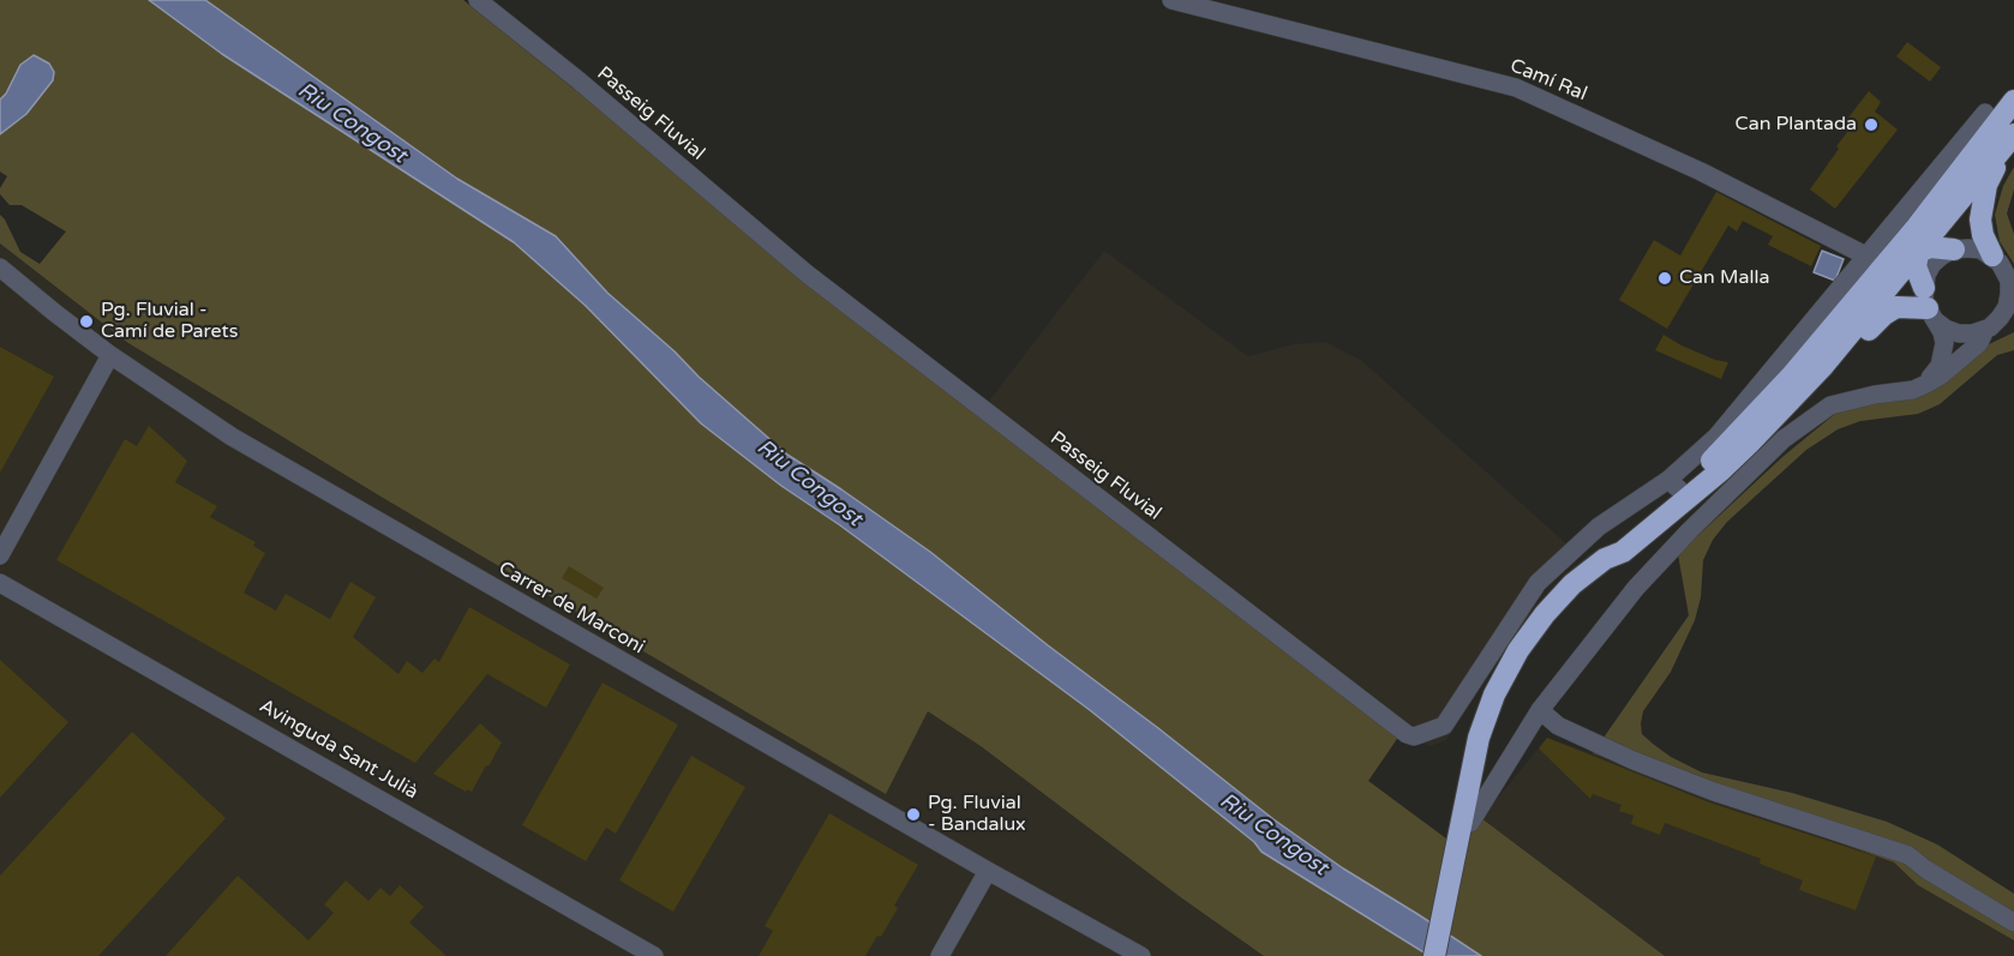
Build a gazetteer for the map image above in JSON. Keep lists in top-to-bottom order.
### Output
{
  "streets": {
    "street": [
      "Camí Ral",
      "Passeig Fluvial",
      "Carrer de Marconi",
      "Avinguda Sant Julià"
    ]
  },
  "water": ["Riu Congost"],
  "places": [
    "Can Plantada",
    "Can Malla",
    "Pg. Fluvial - Camí de Parets",
    "Pg. Fluvial - Bandalux"
  ]
}
